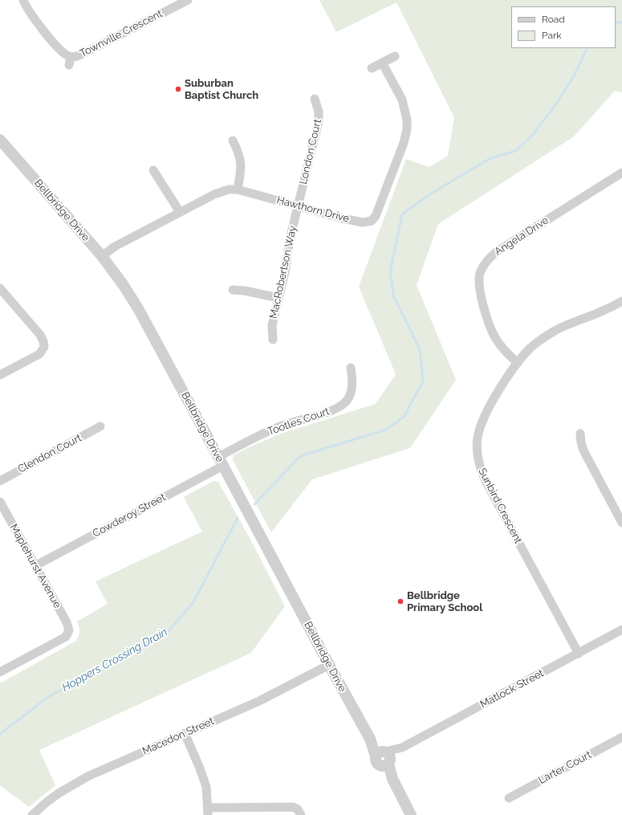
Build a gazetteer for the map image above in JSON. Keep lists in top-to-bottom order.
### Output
{
  "streets": {
    "street": [
      "Townville Crescent",
      "London Court",
      "Hawthorn Drive",
      "Bellbridge Drive",
      "Angela Drive",
      "MacRobertson Way",
      "Tootles Court",
      "Clendon Court",
      "Sunbird Crescent",
      "Cowderoy Street",
      "Maplehurst Avenue",
      "Matlock Street",
      "Macedon Street",
      "Larter Court"
    ]
  },
  "crossings": [
    ["London Court", "Hawthorn Drive"],
    ["London Court", "MacRobertson Way"],
    ["Hawthorn Drive", "Bellbridge Drive"],
    ["Hawthorn Drive", "MacRobertson Way"],
    ["Bellbridge Drive", "Tootles Court"],
    ["Bellbridge Drive", "Cowderoy Street"],
    ["Bellbridge Drive", "Matlock Street"],
    ["Bellbridge Drive", "Macedon Street"],
    ["Angela Drive", "Sunbird Crescent"],
    ["Tootles Court", "Cowderoy Street"],
    ["Sunbird Crescent", "Matlock Street"],
    ["Cowderoy Street", "Maplehurst Avenue"]
  ],
  "water": ["Hoppers Crossing Drain"],
  "places": ["Suburban Baptist Church", "Bellbridge Primary School"],
  "legend": ["Road", "Park"]
}
